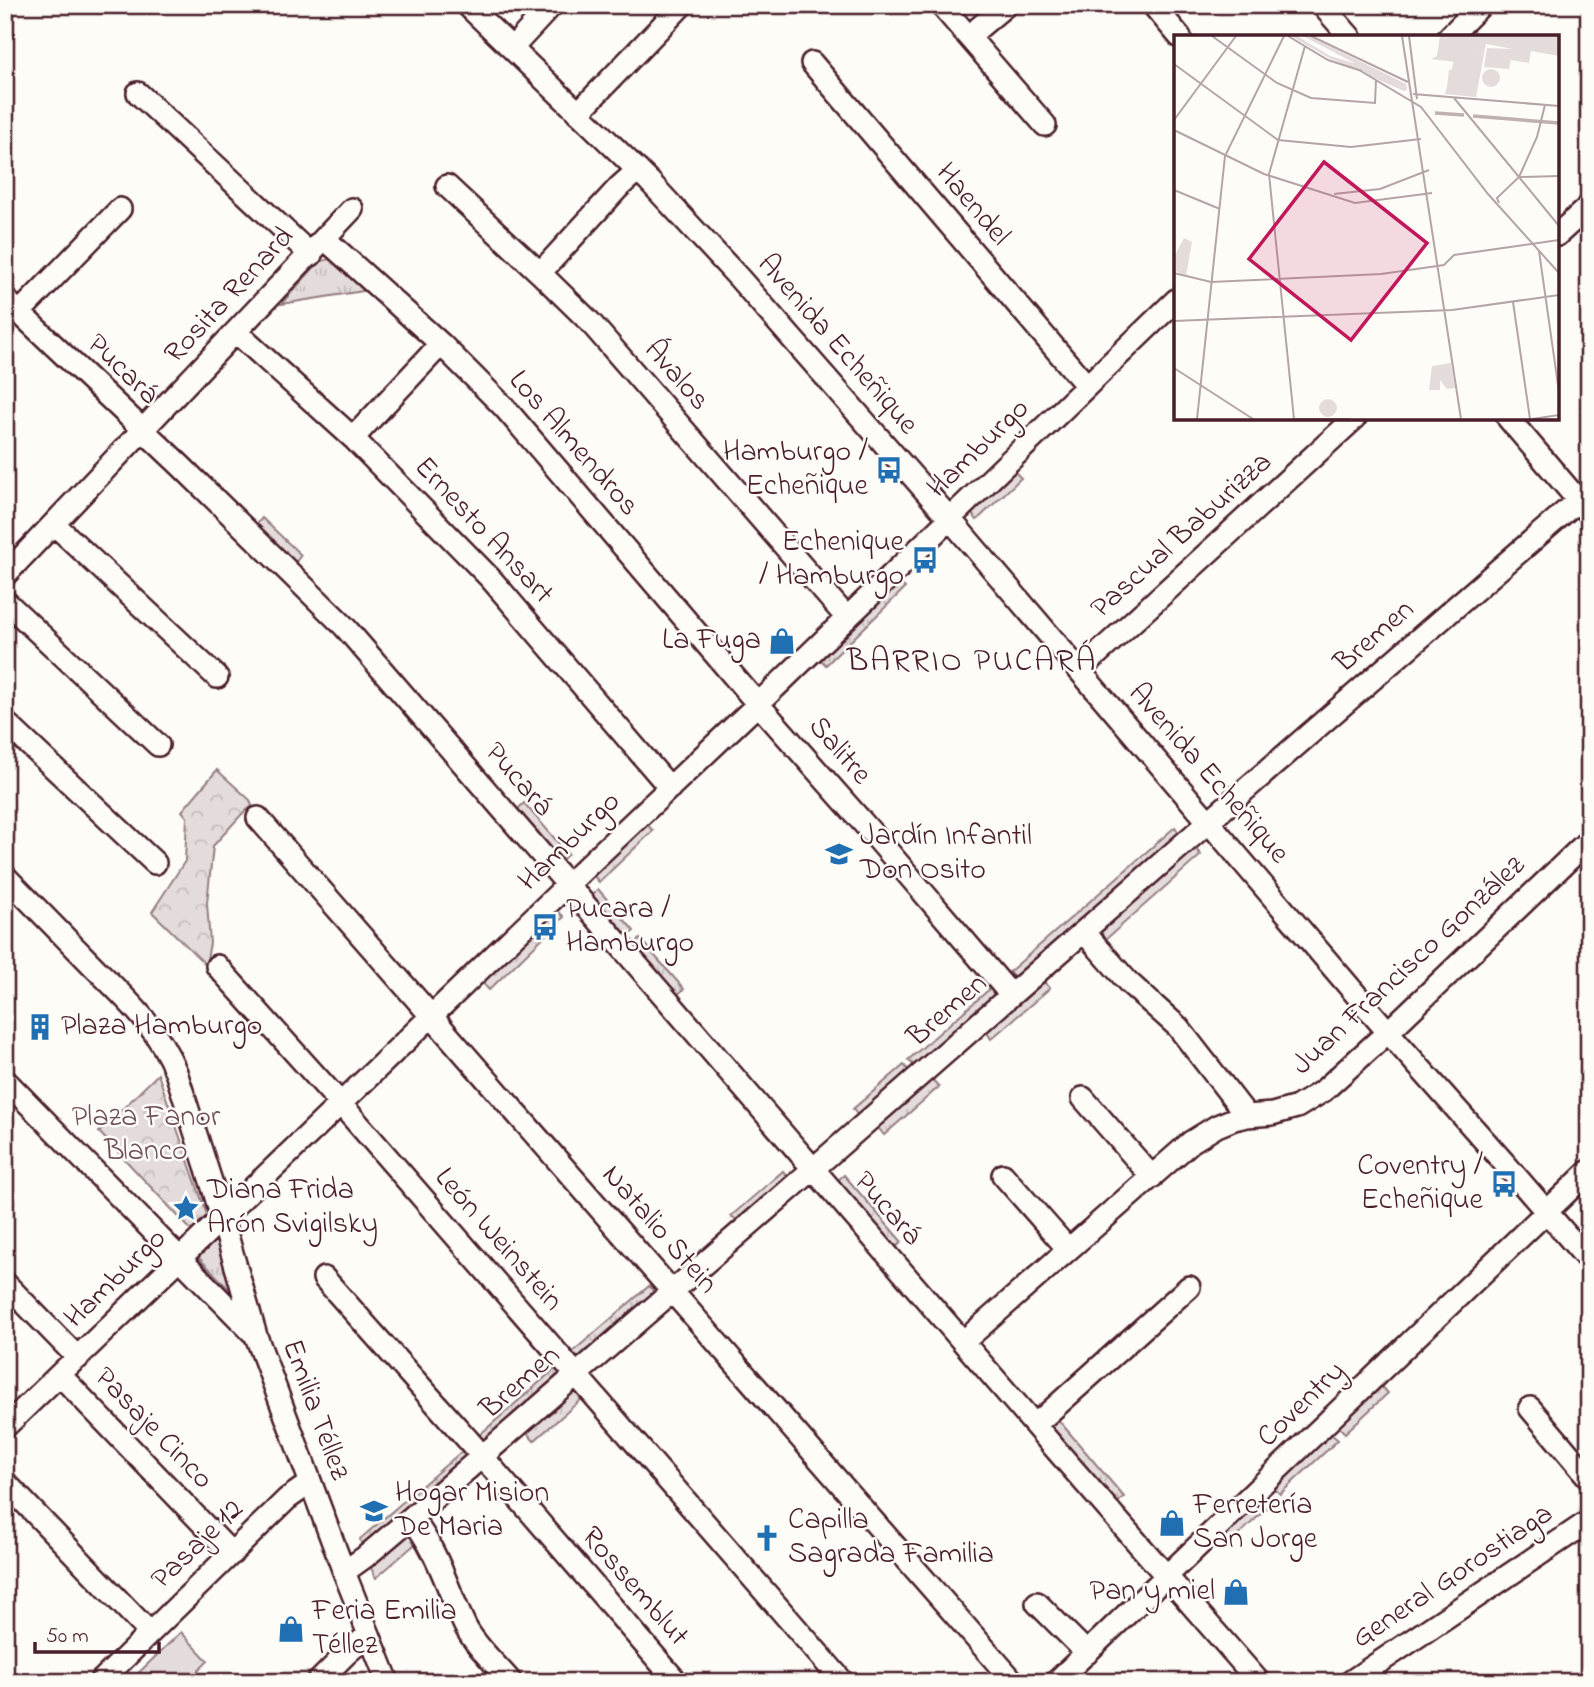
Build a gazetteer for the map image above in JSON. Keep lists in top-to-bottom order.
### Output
{
  "streets": {
    "street": [
      "Haendel",
      "Rosita Renard",
      "Avenida Echeñique",
      "Pucará",
      "Ávalos",
      "Los Almendros",
      "Hamburgo",
      "Ernesto Ansart",
      "Pascual Baburizza",
      "Bremen",
      "Salitre",
      "Juan Francisco González",
      "Natalio Stein",
      "León Weinstein",
      "Coventry",
      "Emilia Téllez",
      "Pasaje Cinco",
      "Pasaje 12",
      "General Gorostiaga",
      "Rossemblut"
    ]
  },
  "crossings": [
    ["Haendel", "Hamburgo"],
    ["Rosita Renard", "Pucará"],
    ["Rosita Renard", "Los Almendros"],
    ["Rosita Renard", "Ernesto Ansart"],
    ["Avenida Echeñique", "Hamburgo"],
    ["Avenida Echeñique", "Pascual Baburizza"],
    ["Avenida Echeñique", "Bremen"],
    ["Avenida Echeñique", "Juan Francisco González"],
    ["Avenida Echeñique", "Coventry"],
    ["Pucará", "Hamburgo"],
    ["Pucará", "Bremen"],
    ["Pucará", "Juan Francisco González"],
    ["Pucará", "Coventry"],
    ["Ávalos", "Hamburgo"],
    ["Los Almendros", "Hamburgo"],
    ["Los Almendros", "Salitre"],
    ["Hamburgo", "Ernesto Ansart"],
    ["Hamburgo", "Salitre"],
    ["Hamburgo", "Natalio Stein"],
    ["Hamburgo", "León Weinstein"],
    ["Hamburgo", "Emilia Téllez"],
    ["Hamburgo", "Pasaje Cinco"],
    ["Bremen", "Salitre"],
    ["Bremen", "Natalio Stein"],
    ["Bremen", "León Weinstein"],
    ["Bremen", "Emilia Téllez"],
    ["Bremen", "Rossemblut"],
    ["Emilia Téllez", "Pasaje 12"],
    ["Pasaje Cinco", "Pasaje 12"]
  ],
  "districts": ["BARRIO PUCARÁ"],
  "parks": ["Plaza Fanor Blanco"],
  "places": {
    "bus stop": [
      "Hamburgo / Echeñique",
      "Echenique / Hamburgo",
      "Pucara / Hamburgo",
      "Coventry / Echeñique"
    ],
    "shop": [
      "La Fuga",
      "Ferretería San Jorge",
      "Pan y miel",
      "Feria Emilia Téllez"
    ],
    "school or university": ["Jardín Infantil Don Osito", "Hogar Mision De Maria"],
    "building": ["Plaza Hamburgo"],
    "place": ["Diana Frida Arón Svigilsky"],
    "church": ["Capilla Sagrada Familia"]
  },
  "scale_bar": "50 m"
}
